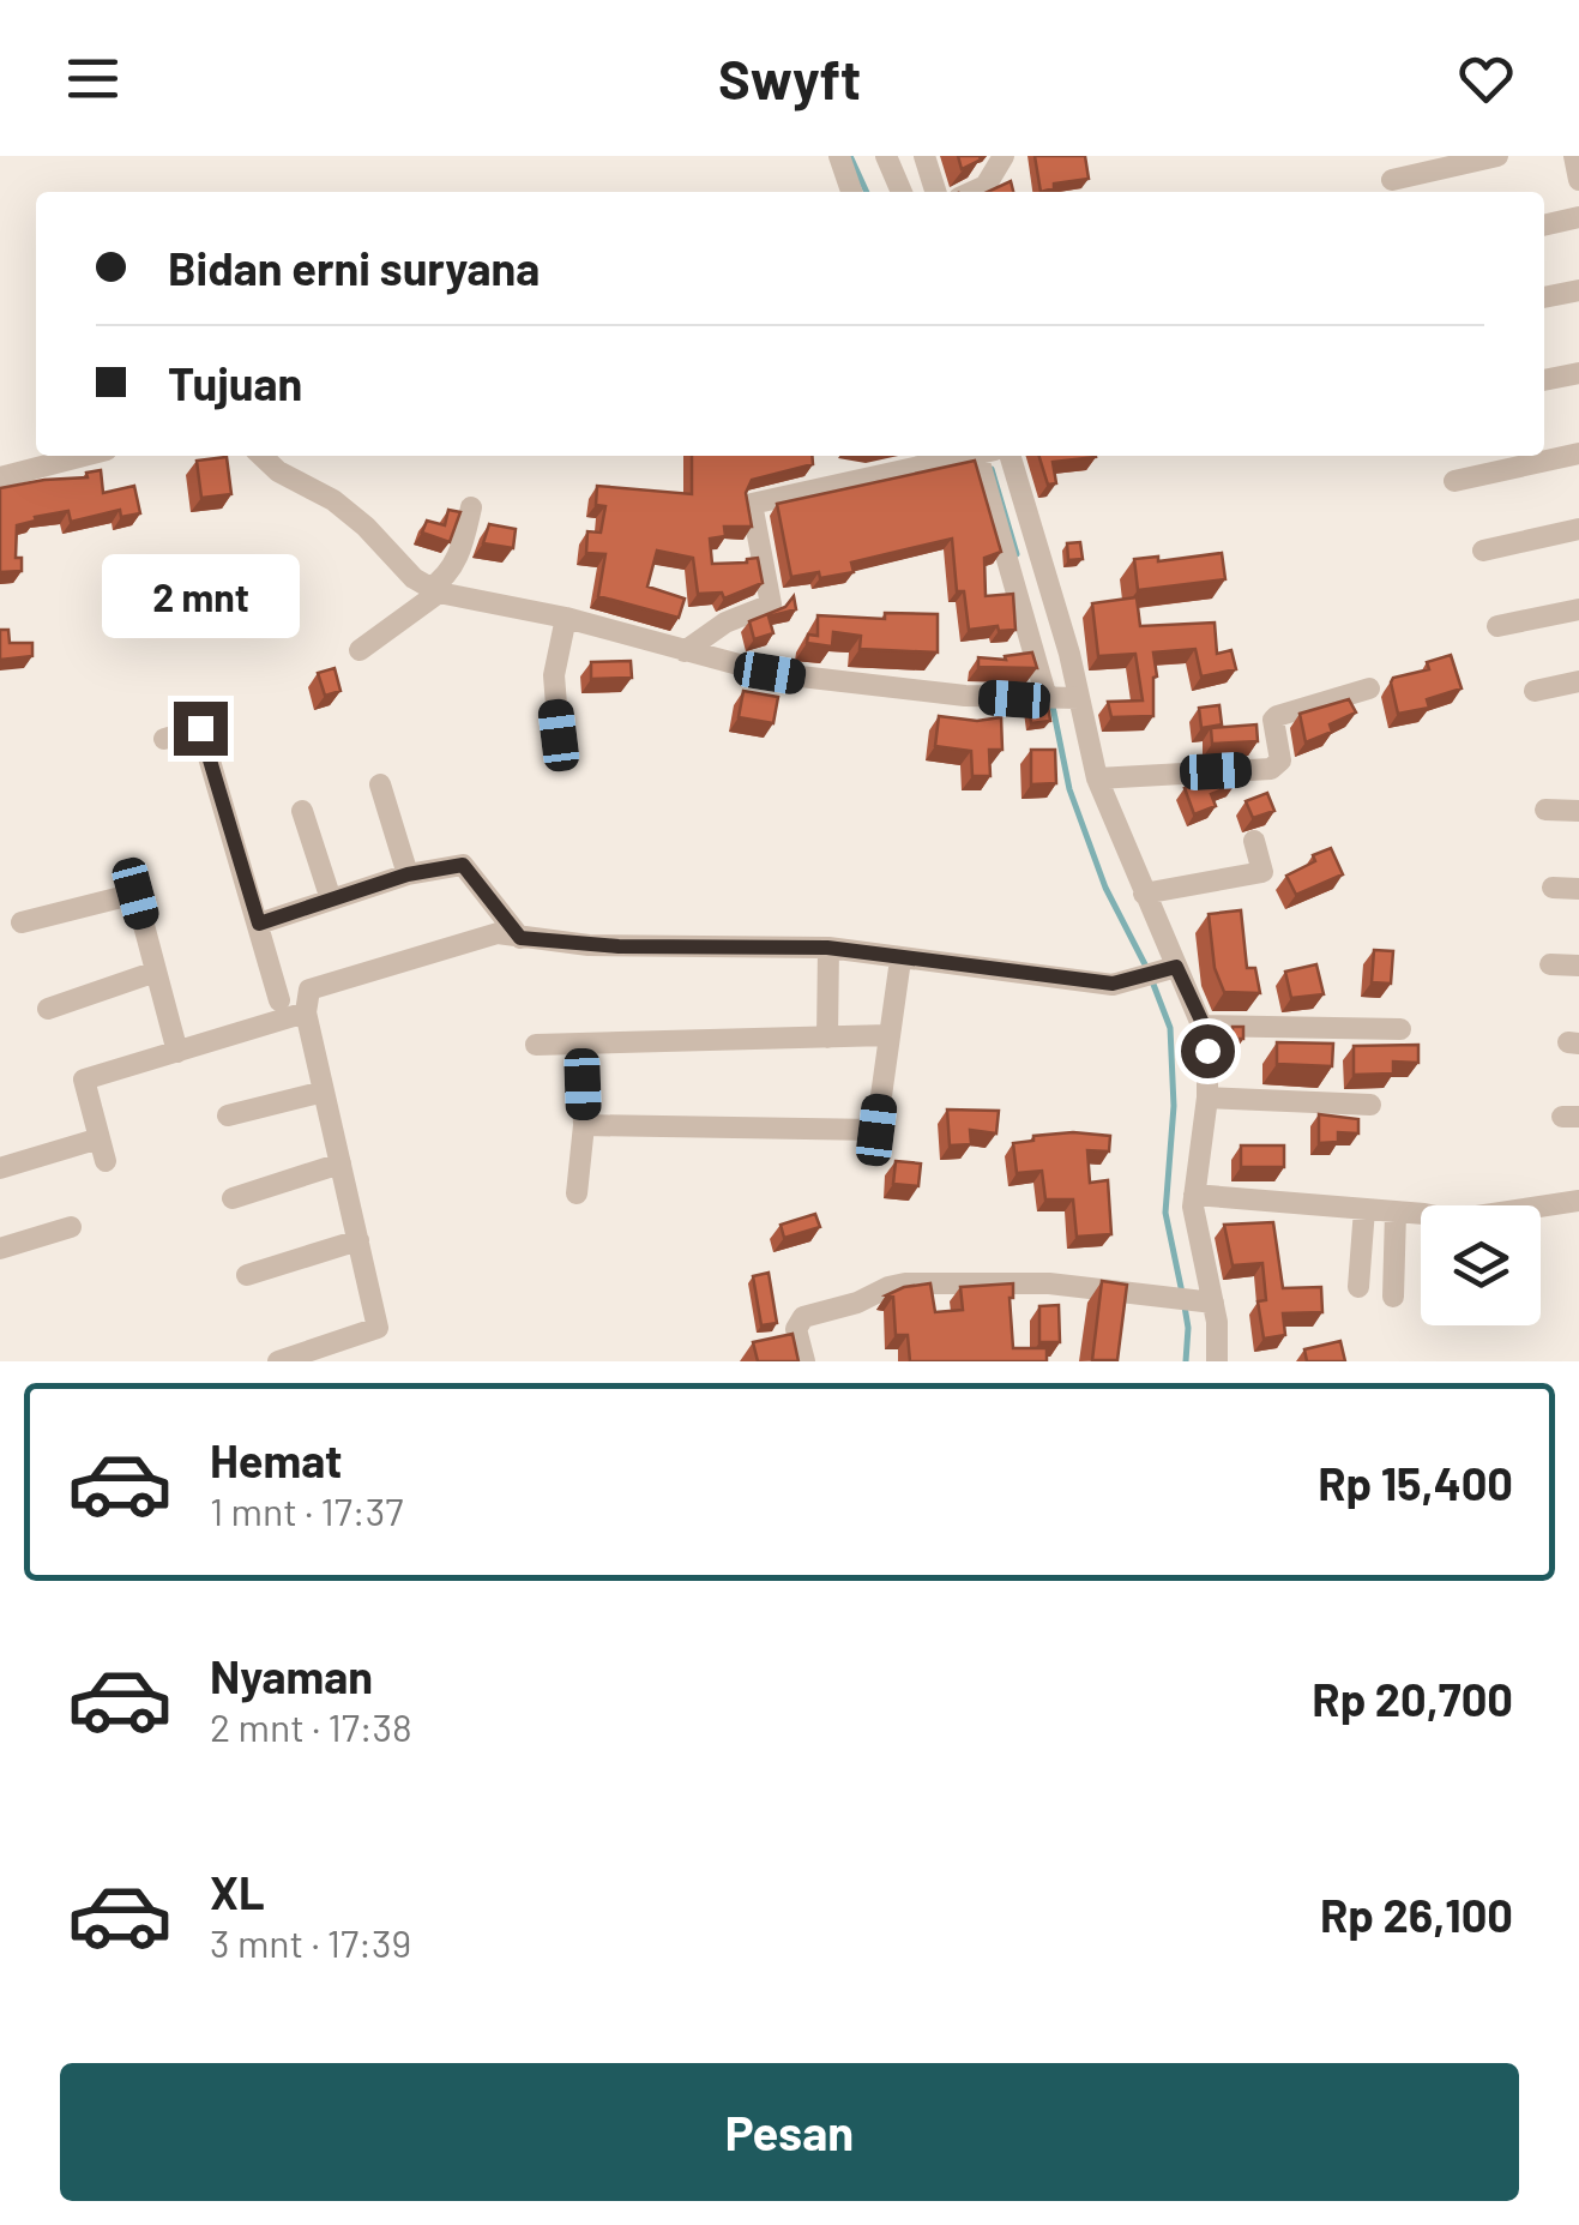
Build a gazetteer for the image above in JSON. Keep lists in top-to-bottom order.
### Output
{
  "page": {
    "header": "Swyft",
    "banner": ["Bidan erni suryana", "Tujuan"],
    "bubble": "2 mnt",
    "list": [
      {
        "name": "Hemat",
        "note": "1 mnt · 17:37",
        "value": "Rp 15,400"
      },
      {
        "name": "Nyaman",
        "note": "2 mnt · 17:38",
        "value": "Rp 20,700"
      },
      {
        "name": "XL",
        "note": "3 mnt · 17:39",
        "value": "Rp 26,100"
      }
    ],
    "buttons": "Pesan"
  }
}
